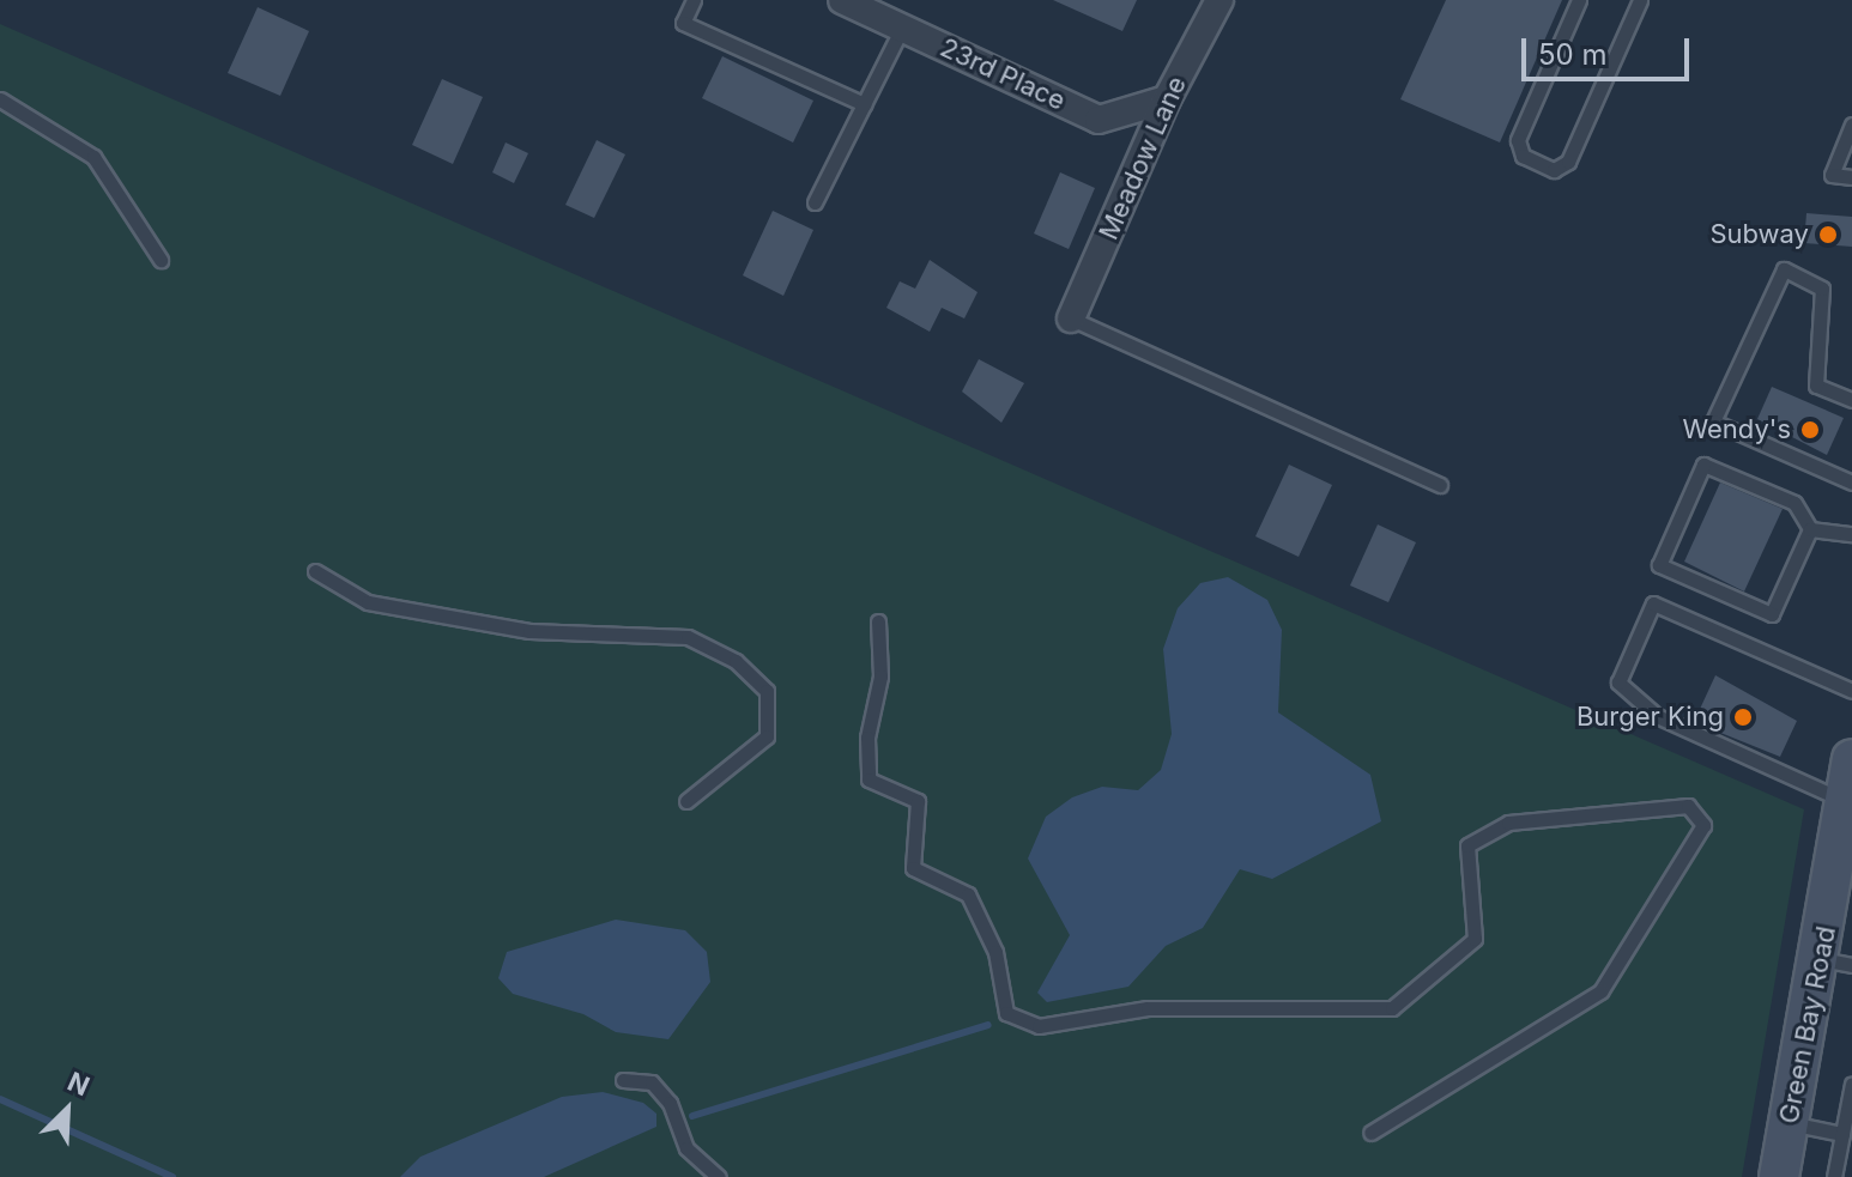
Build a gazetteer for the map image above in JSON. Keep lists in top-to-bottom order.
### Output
{
  "streets": {
    "main road": ["Green Bay Road"],
    "street": ["23rd Place", "Meadow Lane"]
  },
  "crossings": [
    ["23rd Place", "Meadow Lane"]
  ],
  "places": ["Subway", "Wendy's", "Burger King"],
  "scale_bar": "50 m",
  "north": "top right"
}
